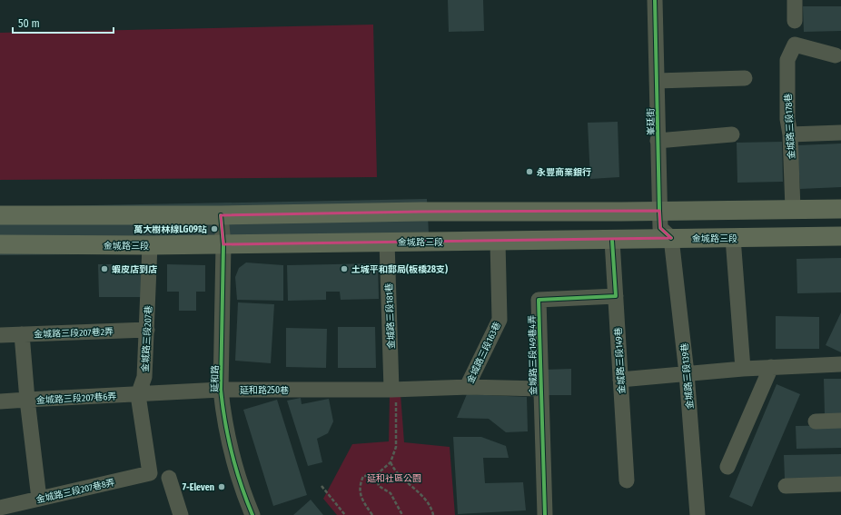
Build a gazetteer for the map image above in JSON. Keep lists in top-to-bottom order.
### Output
{
  "streets": {
    "main road": ["金城路三段"],
    "street": [
      "峯廷街",
      "金城路三段178巷",
      "金城路三段181巷",
      "金城路三段207巷2弄",
      "金城路三段207巷",
      "金城路三段163巷",
      "金城路三段149巷4弄",
      "金城路三段149巷",
      "金城路三段139巷",
      "延和路",
      "延和路250巷",
      "金城路三段207巷6弄",
      "金城路三段207巷8弄"
    ]
  },
  "crossings": [
    ["峯廷街", "金城路三段"],
    ["峯廷街", "金城路三段139巷"],
    ["金城路三段", "金城路三段181巷"],
    ["金城路三段", "金城路三段207巷"],
    ["金城路三段", "金城路三段163巷"],
    ["金城路三段", "金城路三段149巷"],
    ["金城路三段", "金城路三段139巷"],
    ["金城路三段", "延和路"],
    ["金城路三段181巷", "金城路三段163巷"],
    ["金城路三段181巷", "延和路250巷"],
    ["金城路三段207巷2弄", "金城路三段207巷"],
    ["金城路三段207巷", "延和路250巷"],
    ["金城路三段207巷", "金城路三段207巷6弄"],
    ["金城路三段207巷", "金城路三段207巷8弄"],
    ["金城路三段163巷", "金城路三段149巷4弄"],
    ["金城路三段163巷", "延和路250巷"],
    ["金城路三段149巷4弄", "金城路三段149巷"],
    ["延和路", "延和路250巷"],
    ["延和路250巷", "金城路三段207巷6弄"],
    ["金城路三段207巷6弄", "金城路三段207巷8弄"]
  ],
  "parks": ["延和社區公園"],
  "places": [
    "永豐商業銀行",
    "萬大樹林線LG09站",
    "蝦皮店到店",
    "土城平和郵局(板橋28支)",
    "7-Eleven"
  ],
  "scale_bar": "50 m"
}
